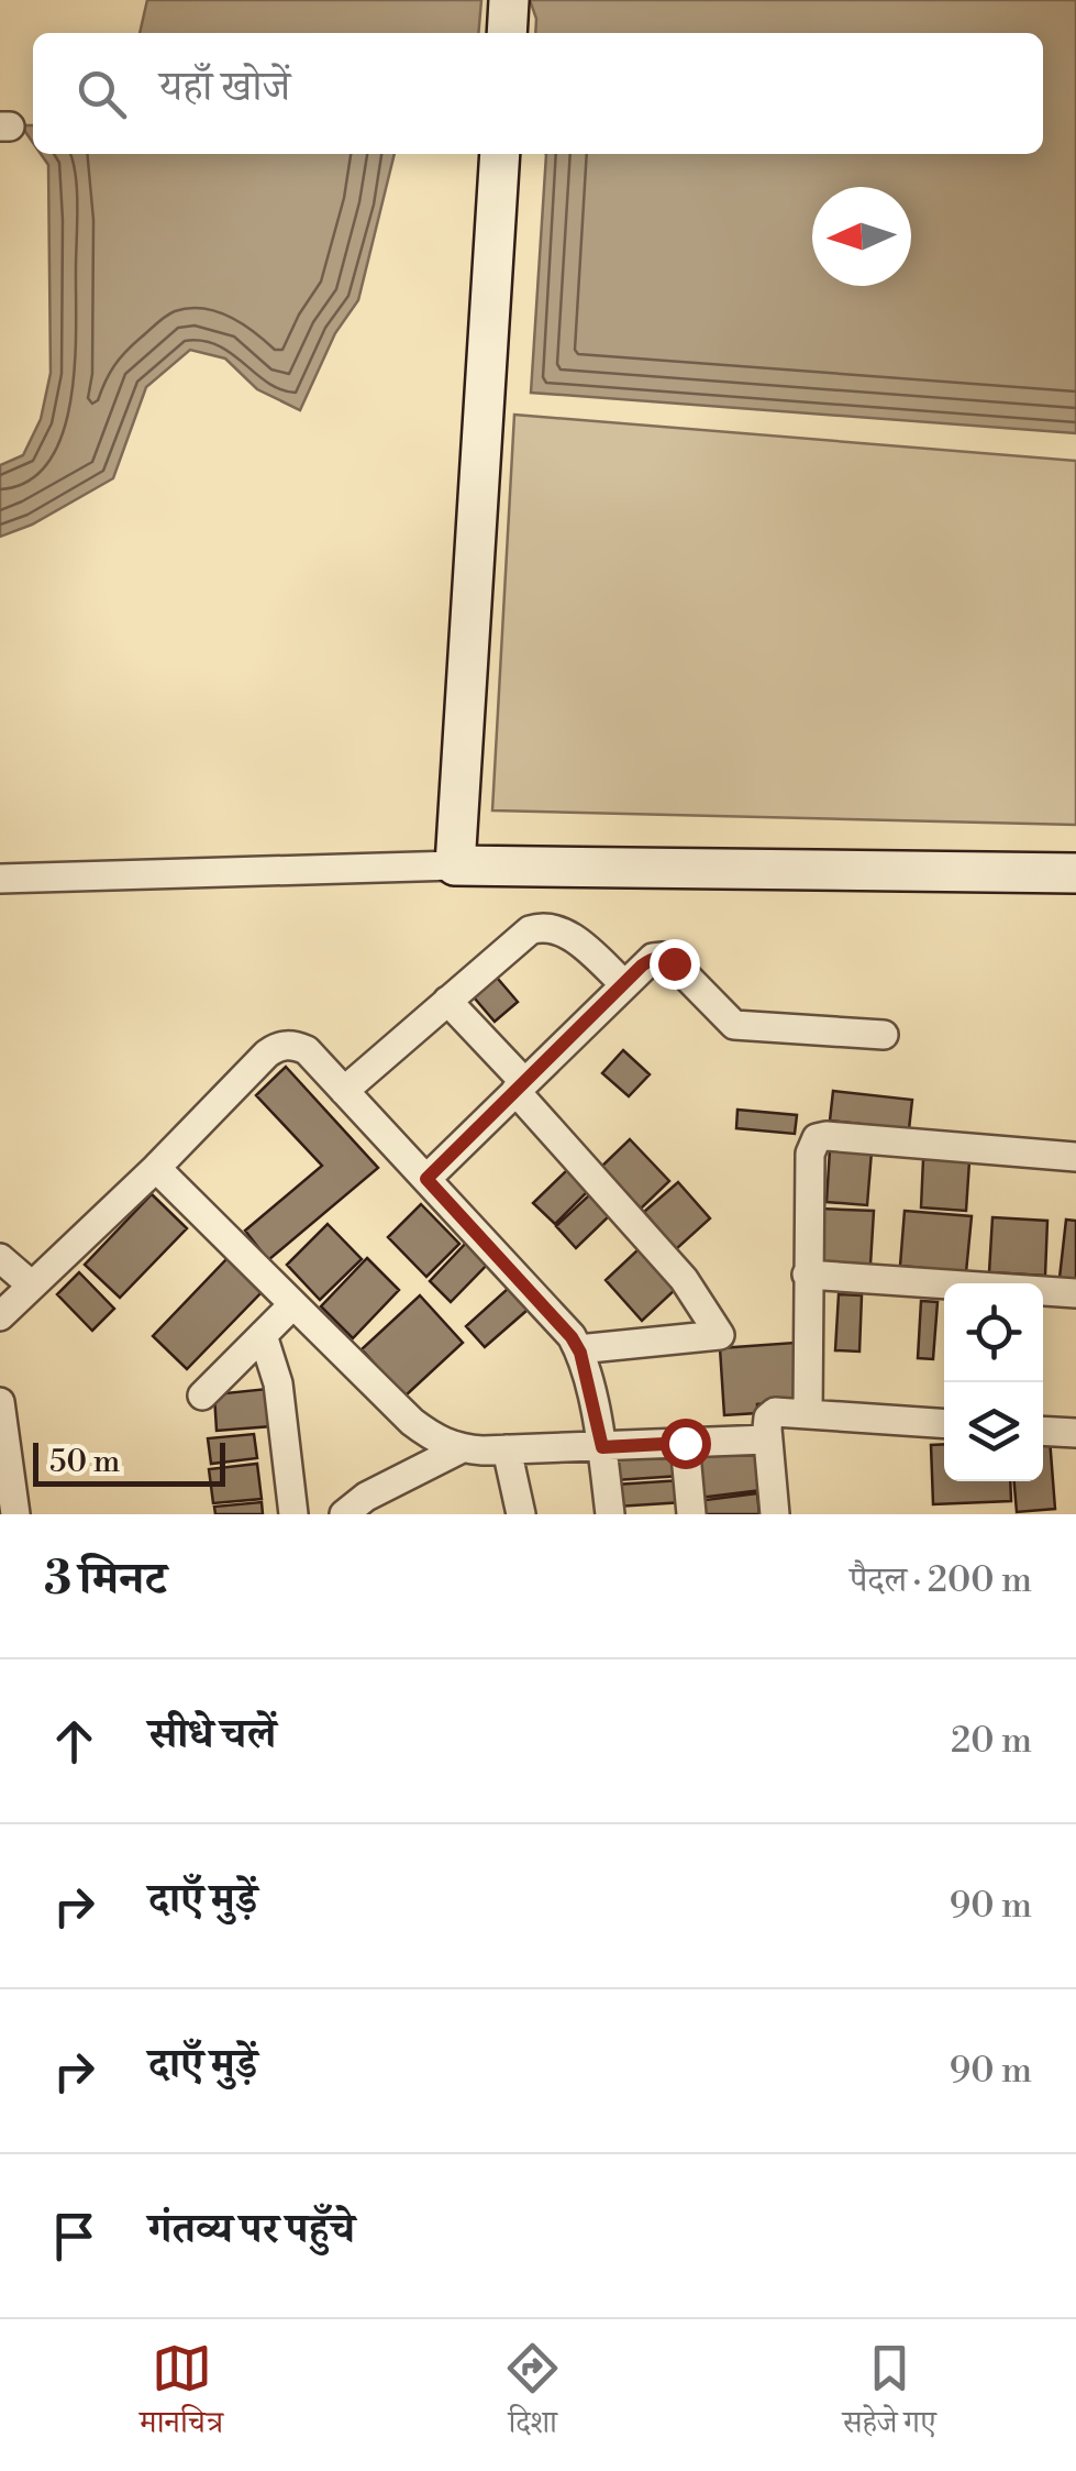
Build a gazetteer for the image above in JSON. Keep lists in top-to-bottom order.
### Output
{
  "scale_bar": "50 m",
  "north": "left",
  "page": {
    "search": "यहाँ खोजें",
    "scale": "50 m",
    "heading": ["3 मिनट", "पैदल · 200 m"],
    "list": [
      ["सीधे चलें", "20 m"],
      ["दाएँ मुड़ें", "90 m"],
      ["दाएँ मुड़ें", "90 m"],
      "गंतव्य पर पहुँचे"
    ],
    "nav": ["मानचित्र", "दिशा", "सहेजे गए"]
  }
}
